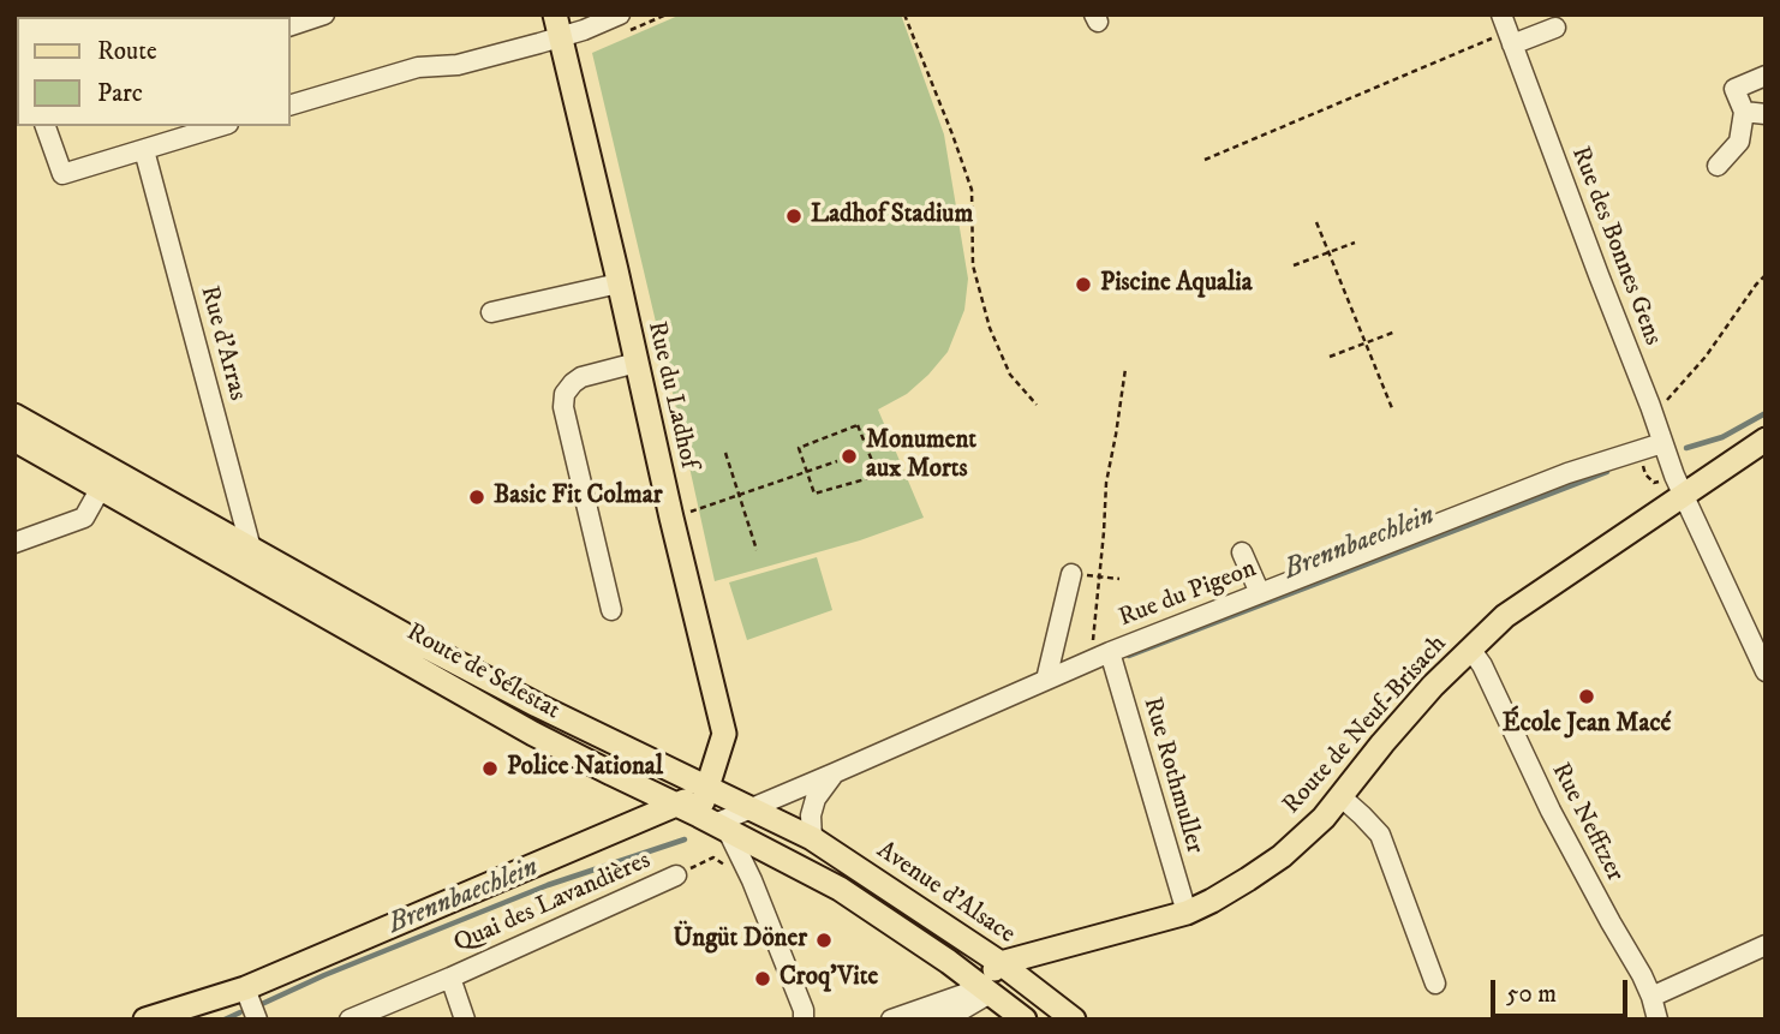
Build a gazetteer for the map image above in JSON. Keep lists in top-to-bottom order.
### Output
{
  "streets": {
    "main road": [
      "Rue du Ladhof",
      "Route de Sélestat",
      "Route de Neuf-Brisach",
      "Avenue d'Alsace"
    ],
    "street": [
      "Rue des Bonnes Gens",
      "Rue d'Arras",
      "Rue du Pigeon",
      "Rue Rothmuller",
      "Rue Nefftzer",
      "Quai des Lavandières"
    ]
  },
  "crossings": [
    ["Rue des Bonnes Gens", "Rue du Pigeon"],
    ["Rue des Bonnes Gens", "Route de Neuf-Brisach"],
    ["Rue d'Arras", "Route de Sélestat"],
    ["Rue du Ladhof", "Route de Sélestat"],
    ["Rue du Ladhof", "Avenue d'Alsace"],
    ["Rue du Pigeon", "Route de Sélestat"],
    ["Rue du Pigeon", "Rue Rothmuller"],
    ["Rue du Pigeon", "Avenue d'Alsace"],
    ["Route de Sélestat", "Avenue d'Alsace"],
    ["Route de Neuf-Brisach", "Rue Rothmuller"],
    ["Route de Neuf-Brisach", "Rue Nefftzer"],
    ["Route de Neuf-Brisach", "Avenue d'Alsace"]
  ],
  "water": ["Brennbaechlein"],
  "places": [
    "Ladhof Stadium",
    "Piscine Aqualia",
    "Monument aux Morts",
    "Basic Fit Colmar",
    "École Jean Macé",
    "Police National",
    "Üngüt Döner",
    "Croq'Vite"
  ],
  "legend": ["Route", "Parc"],
  "scale_bar": "50 m"
}
